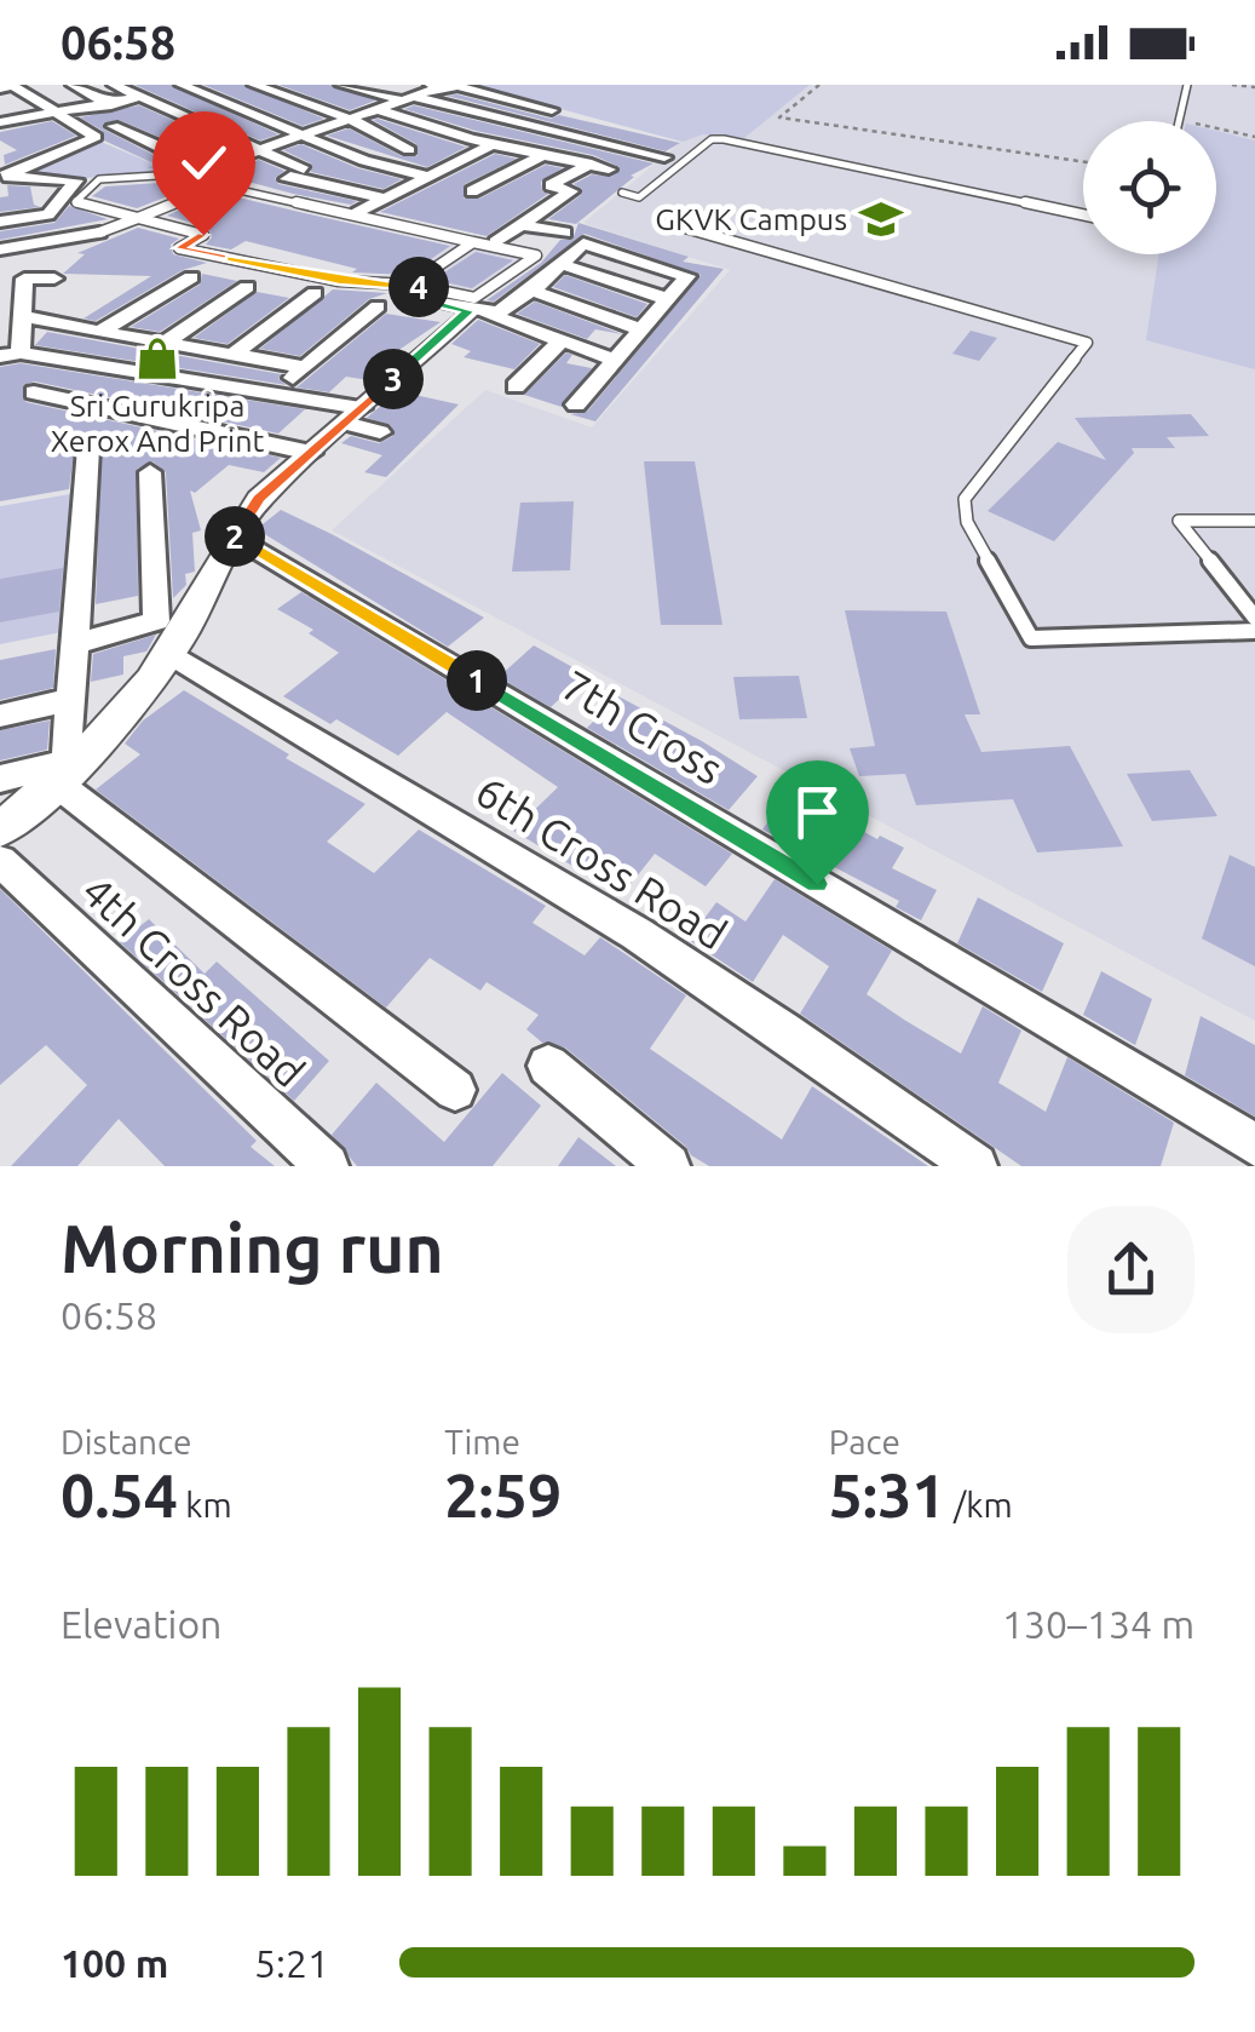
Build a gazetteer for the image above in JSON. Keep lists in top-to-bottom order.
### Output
{
  "streets": {
    "street": ["7th Cross", "6th Cross Road", "4th Cross Road"]
  },
  "places": {
    "school or university": ["GKVK Campus"],
    "shop": ["Sri Gurukripa Xerox And Print"]
  },
  "page": {
    "status": "06:58",
    "pins": [
      "4",
      "3",
      "2",
      "1"
    ],
    "heading": ["Morning run", "06:58"],
    "stats": [
      ["Distance", "0.54 km"],
      ["Time", "2:59"],
      ["Pace", "5:31 /km"]
    ],
    "chart": ["Elevation", "130–134 m"],
    "list": [
      {
        "name": "100 m",
        "note": "5:21"
      }
    ]
  }
}
